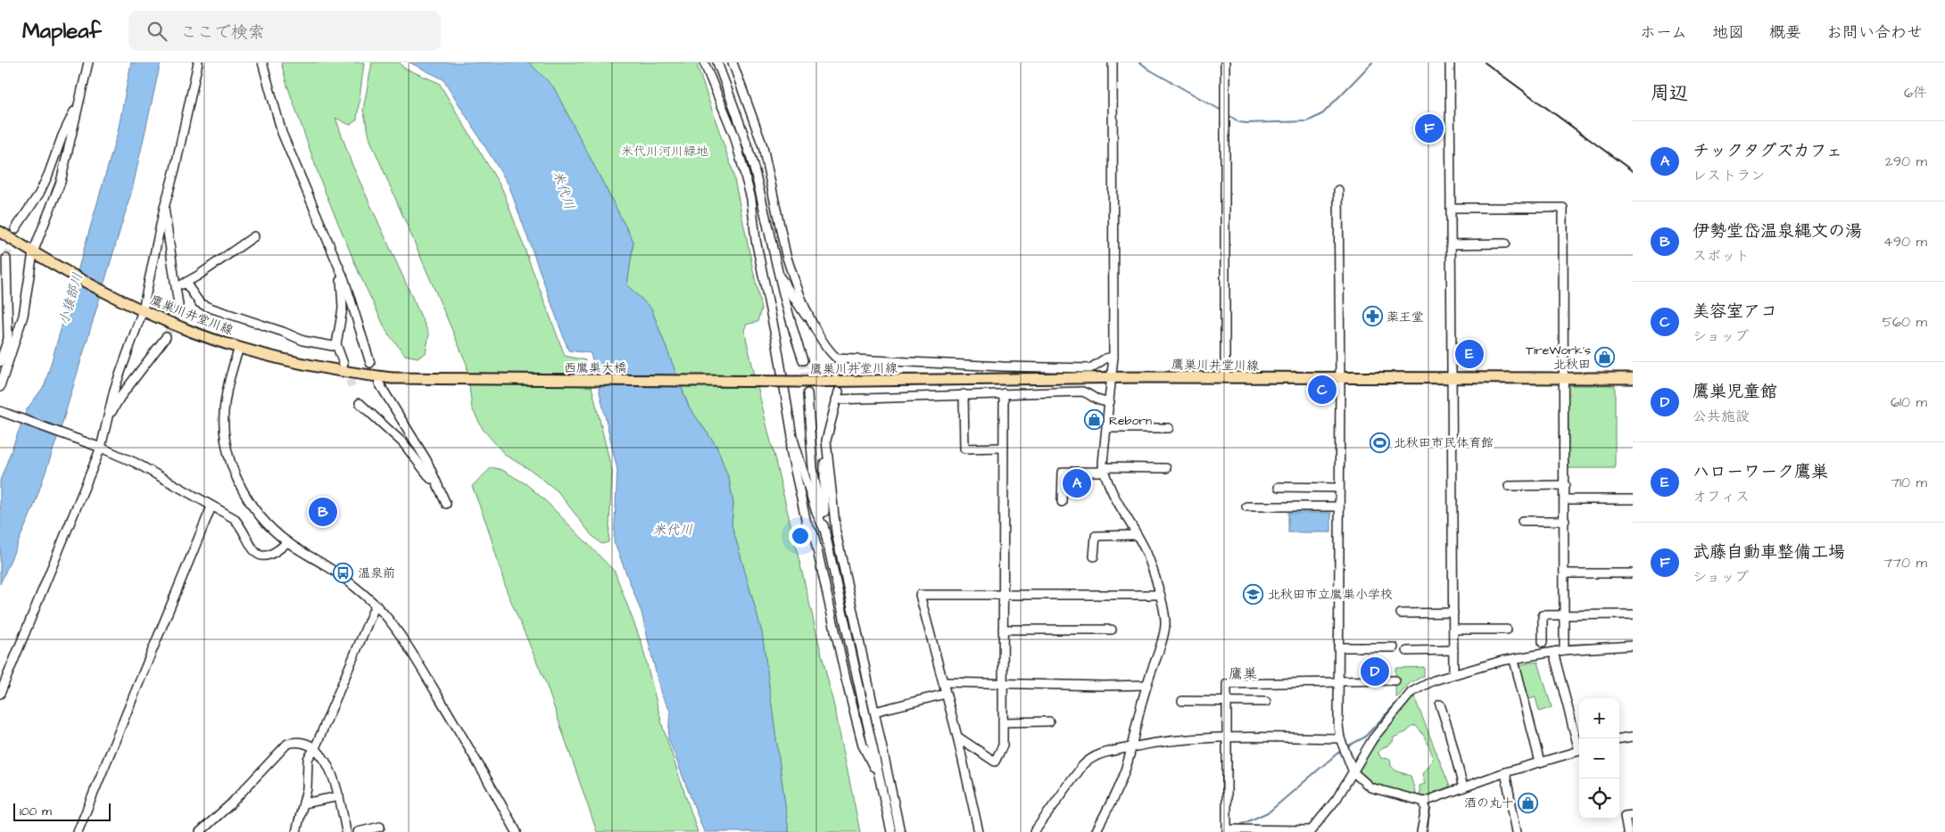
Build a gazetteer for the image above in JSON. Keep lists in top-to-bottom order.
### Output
{
  "streets": {
    "main road": ["鷹巣川井堂川線", "西鷹巣大橋"]
  },
  "crossings": [
    ["鷹巣川井堂川線", "西鷹巣大橋"]
  ],
  "districts": ["鷹巣"],
  "water": ["米代川", "小猿部川"],
  "parks": ["米代川河川緑地"],
  "places": {
    "pharmacy": ["薬王堂"],
    "shop": ["TireWork's 北秋田", "Reborn", "酒の丸十"],
    "sports": ["北秋田市民体育館"],
    "bus stop": ["温泉前"],
    "school or university": ["北秋田市立鷹巣小学校"]
  },
  "scale_bar": "100 m",
  "page": {
    "header": "Mapleaf",
    "search": "ここで検索",
    "nav": [
      "ホーム",
      "地図",
      "概要",
      "お問い合わせ"
    ],
    "heading": ["周辺", "6件"],
    "pins": [
      "F",
      "E",
      "C",
      "A",
      "B",
      "D"
    ],
    "list": [
      {
        "mark": "A",
        "name": "チックタグズカフェ",
        "note": "レストラン",
        "value": "290 m"
      },
      {
        "mark": "B",
        "name": "伊勢堂岱温泉縄文の湯",
        "note": "スポット",
        "value": "490 m"
      },
      {
        "mark": "C",
        "name": "美容室アコ",
        "note": "ショップ",
        "value": "560 m"
      },
      {
        "mark": "D",
        "name": "鷹巣児童館",
        "note": "公共施設",
        "value": "610 m"
      },
      {
        "mark": "E",
        "name": "ハローワーク鷹巣",
        "note": "オフィス",
        "value": "710 m"
      },
      {
        "mark": "F",
        "name": "武藤自動車整備工場",
        "note": "ショップ",
        "value": "770 m"
      }
    ],
    "map_buttons": ["+", "−"],
    "scale": "100 m"
  }
}
